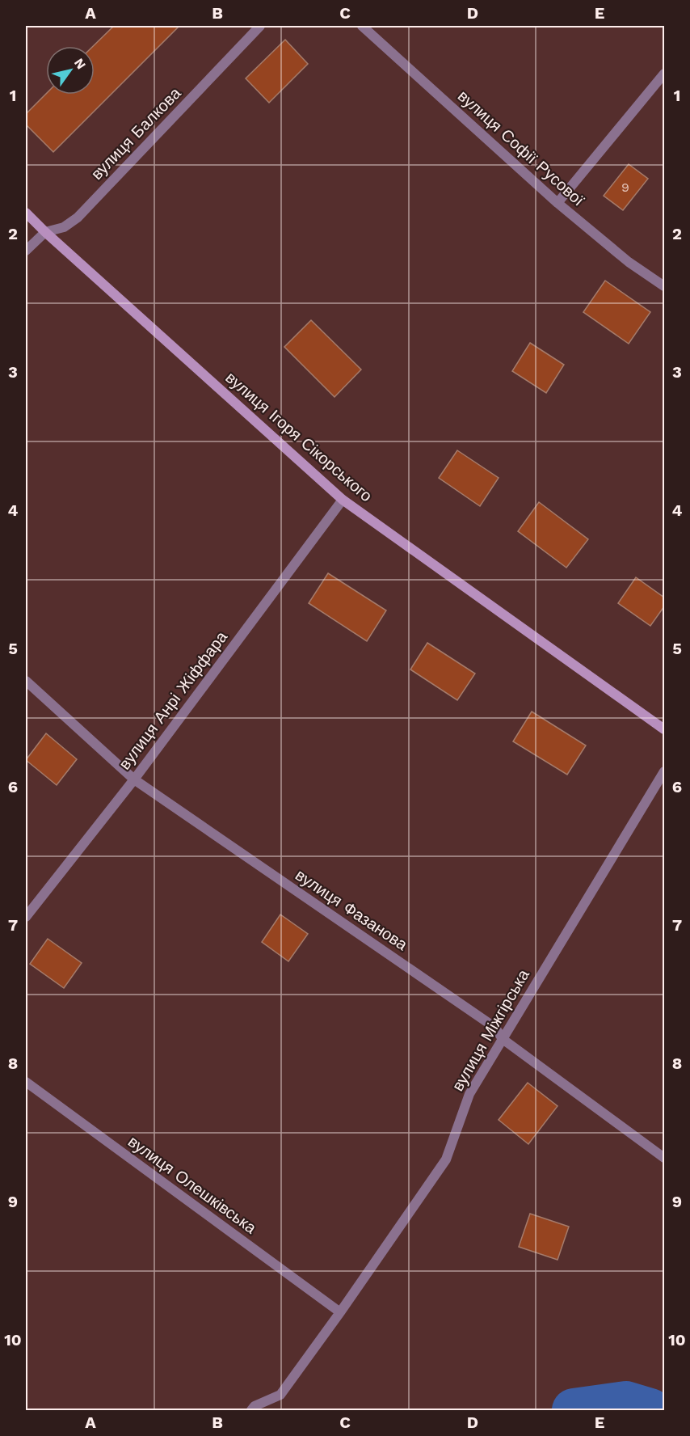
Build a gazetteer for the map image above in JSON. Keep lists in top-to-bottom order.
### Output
{
  "streets": {
    "main road": ["вулиця Ігоря Сікорського"],
    "street": [
      "вулиця Балкова",
      "вулиця Софії Русової",
      "вулиця Анрі Жіффара",
      "вулиця Фазанова",
      "вулиця Міжгірська",
      "вулиця Олешківська"
    ]
  },
  "crossings": [
    ["вулиця Балкова", "вулиця Ігоря Сікорського"],
    ["вулиця Ігоря Сікорського", "вулиця Анрі Жіффара"],
    ["вулиця Анрі Жіффара", "вулиця Фазанова"],
    ["вулиця Фазанова", "вулиця Міжгірська"],
    ["вулиця Міжгірська", "вулиця Олешківська"]
  ],
  "house_numbers": ["9"],
  "north": "top right",
  "grid": {
    "columns": [
      "A",
      "B",
      "C",
      "D",
      "E"
    ],
    "rows": [
      "1",
      "2",
      "3",
      "4",
      "5",
      "6",
      "7",
      "8",
      "9",
      "10"
    ]
  }
}
